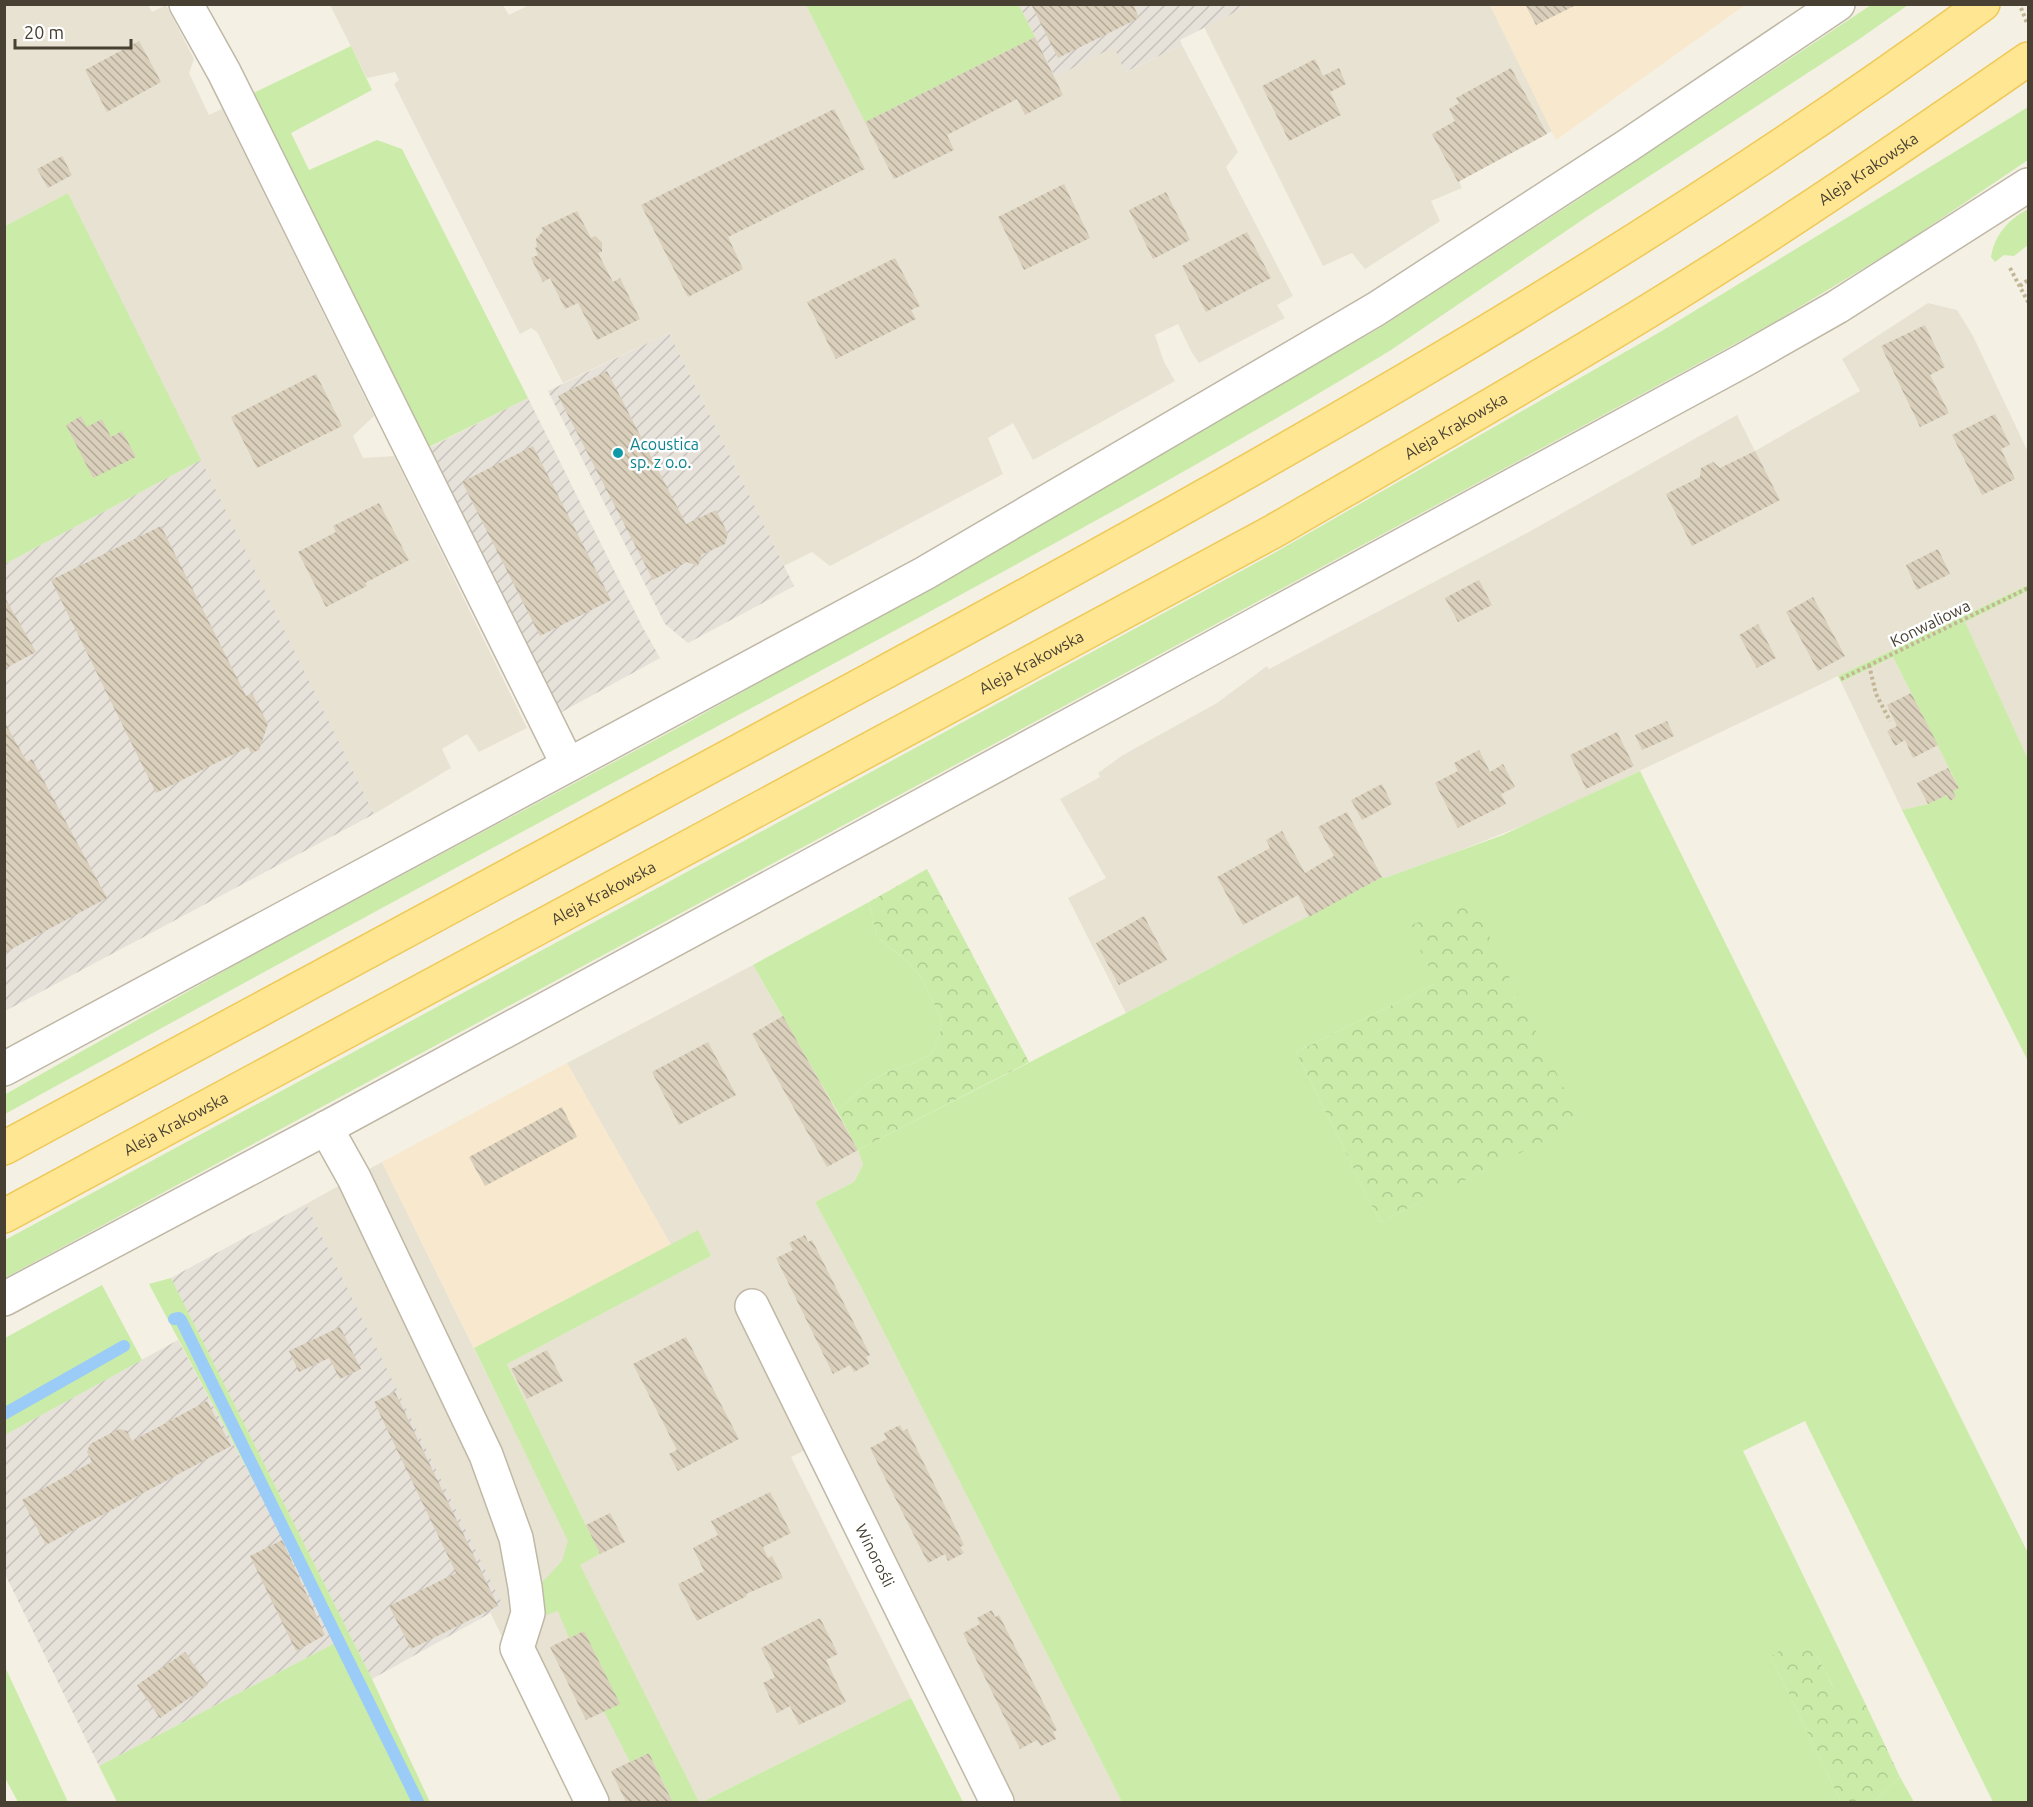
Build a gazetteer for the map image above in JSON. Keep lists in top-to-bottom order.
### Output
{
  "streets": {
    "main road": ["Aleja Krakowska"],
    "street": ["Winorośli"],
    "path": ["Konwaliowa"]
  },
  "places": ["Acoustica sp. z o.o."],
  "scale_bar": "20 m"
}
